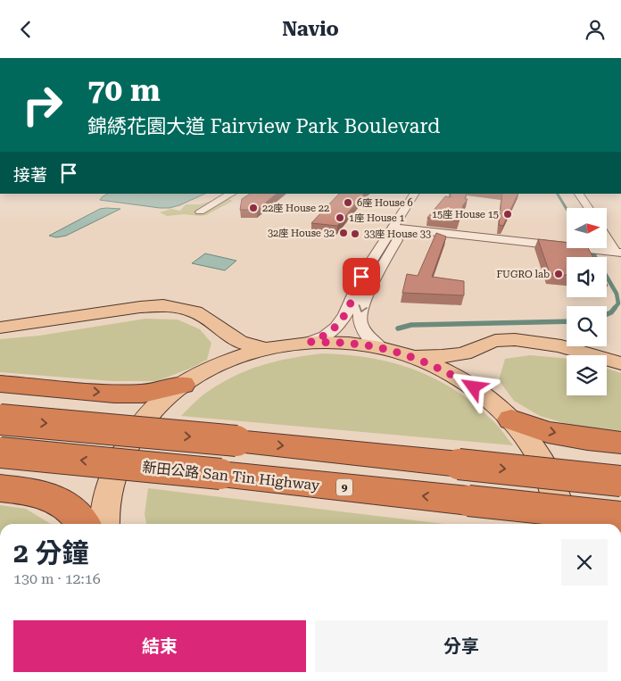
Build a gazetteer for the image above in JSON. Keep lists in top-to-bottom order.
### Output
{
  "streets": {
    "highway": ["新田公路 San Tin Highway", "9"]
  },
  "places": [
    "6座 House 6",
    "22座 House 22",
    "15座 House 15",
    "1座 House 1",
    "32座 House 32",
    "33座 House 33",
    "FUGRO lab"
  ],
  "north": "right",
  "page": {
    "header": "Navio",
    "turn": ["70 m", "錦綉花園大道 Fairview Park Boulevard"],
    "then": "接著",
    "heading": ["2 分鐘", "130 m · 12:16"],
    "buttons": ["結束", "分享"]
  }
}
